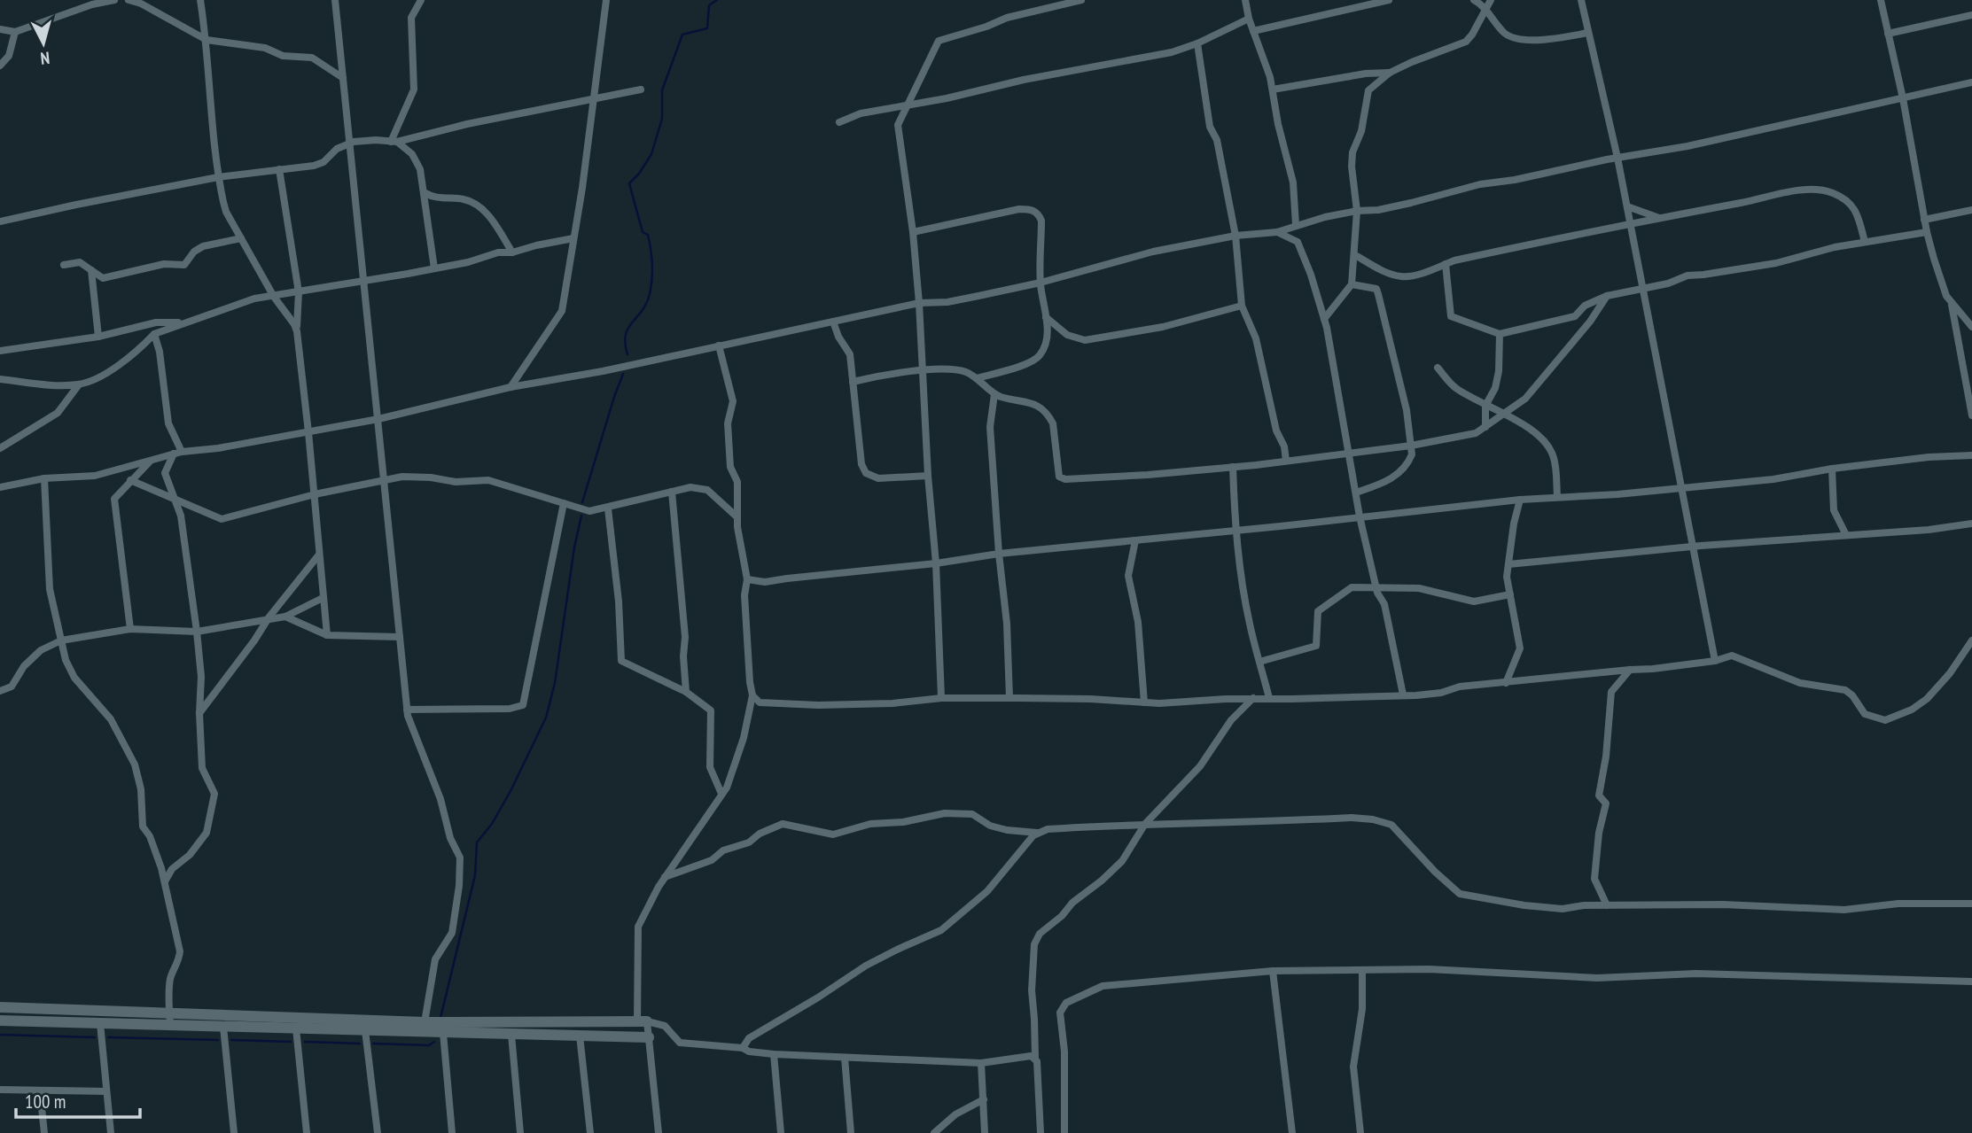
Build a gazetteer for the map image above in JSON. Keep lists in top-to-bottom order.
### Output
{
  "scale_bar": "100 m",
  "north": "bottom"
}
